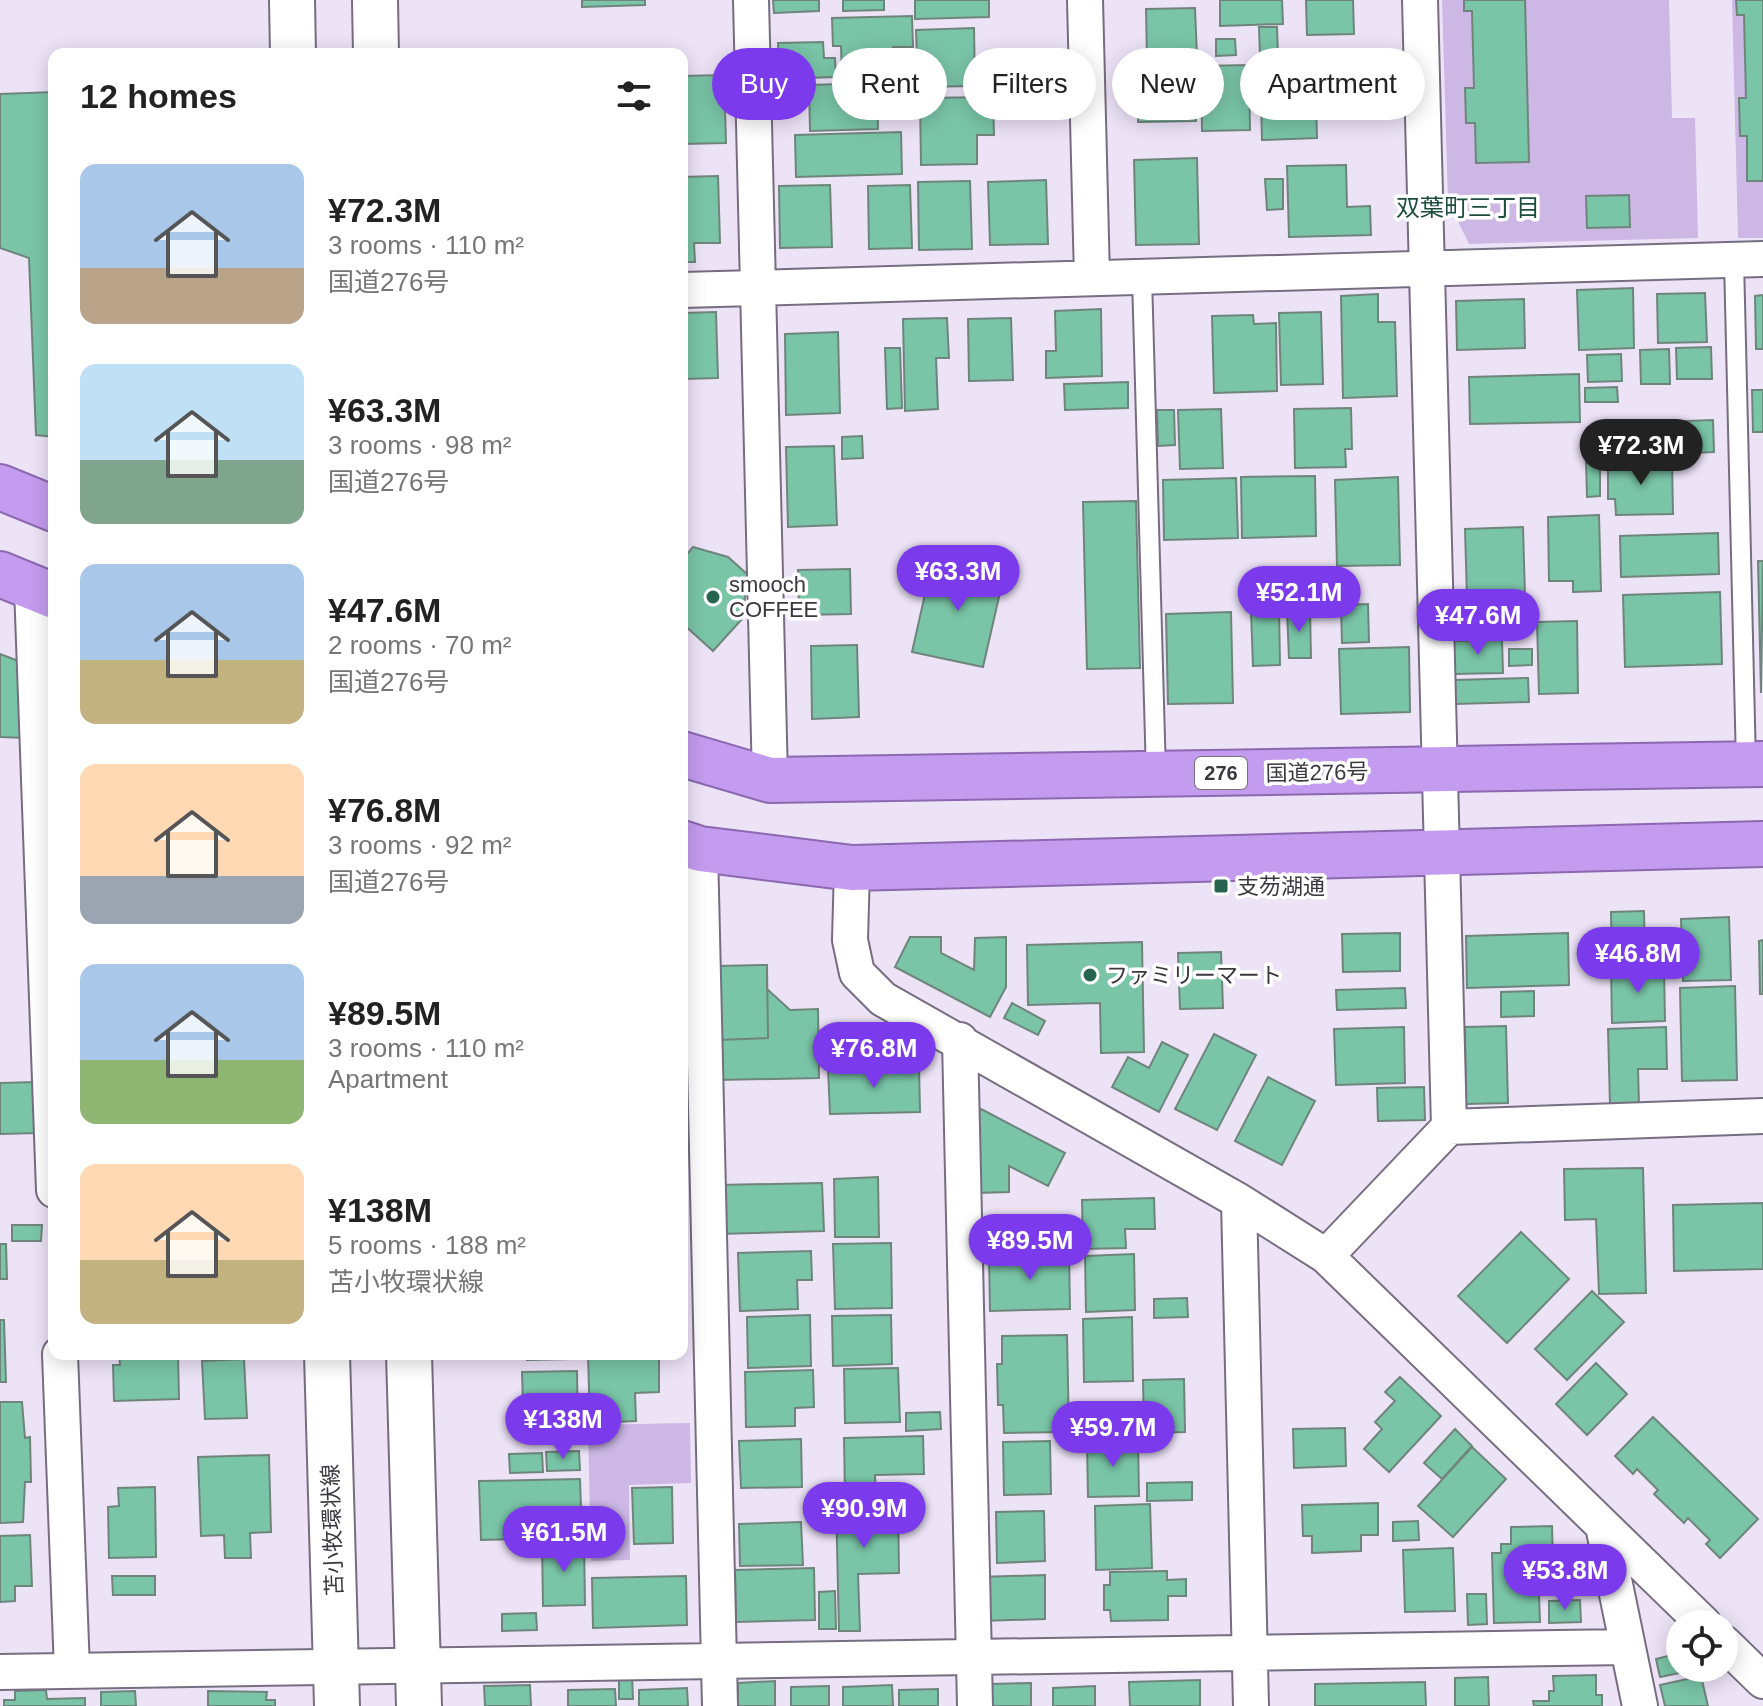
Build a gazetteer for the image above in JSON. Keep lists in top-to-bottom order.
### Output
{
  "streets": {
    "highway": ["国道276号", "276"],
    "main road": ["苫小牧環状線"]
  },
  "districts": ["双葉町三丁目"],
  "places": {
    "other": ["smooch COFFEE", "ファミリーマート"],
    "transit": ["支芴湖通"]
  },
  "page": {
    "chip": [
      "Buy",
      "Rent",
      "Filters",
      "New",
      "Apartment"
    ],
    "heading": "12 homes",
    "list": [
      {
        "name": "¥72.3M",
        "note": "3 rooms · 110 m² · 国道276号"
      },
      {
        "name": "¥63.3M",
        "note": "3 rooms · 98 m² · 国道276号"
      },
      {
        "name": "¥47.6M",
        "note": "2 rooms · 70 m² · 国道276号"
      },
      {
        "name": "¥76.8M",
        "note": "3 rooms · 92 m² · 国道276号"
      },
      {
        "name": "¥89.5M",
        "note": "3 rooms · 110 m² · Apartment"
      },
      {
        "name": "¥138M",
        "note": "5 rooms · 188 m² · 苫小牧環状線"
      }
    ],
    "price": [
      "¥72.3M",
      "¥63.3M",
      "¥52.1M",
      "¥47.6M",
      "¥46.8M",
      "¥76.8M",
      "¥89.5M",
      "¥138M",
      "¥59.7M",
      "¥90.9M",
      "¥61.5M",
      "¥53.8M"
    ]
  }
}
